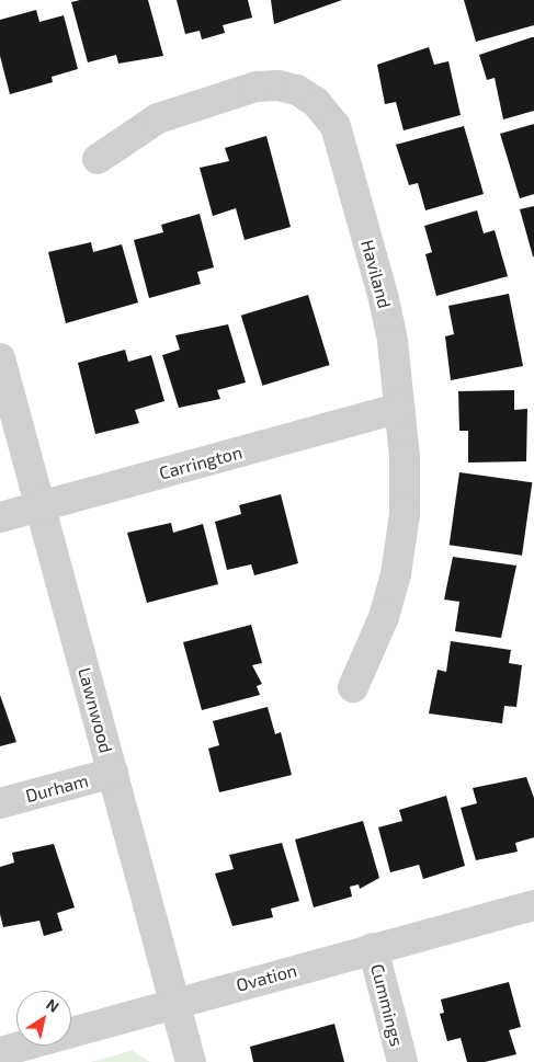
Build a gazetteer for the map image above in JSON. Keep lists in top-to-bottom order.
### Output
{
  "streets": {
    "street": [
      "Haviland",
      "Carrington",
      "Lawnwood",
      "Durham",
      "Ovation",
      "Cummings"
    ]
  },
  "crossings": [
    ["Haviland", "Carrington"],
    ["Carrington", "Lawnwood"],
    ["Lawnwood", "Durham"],
    ["Lawnwood", "Ovation"],
    ["Ovation", "Cummings"]
  ],
  "north": "top right"
}
